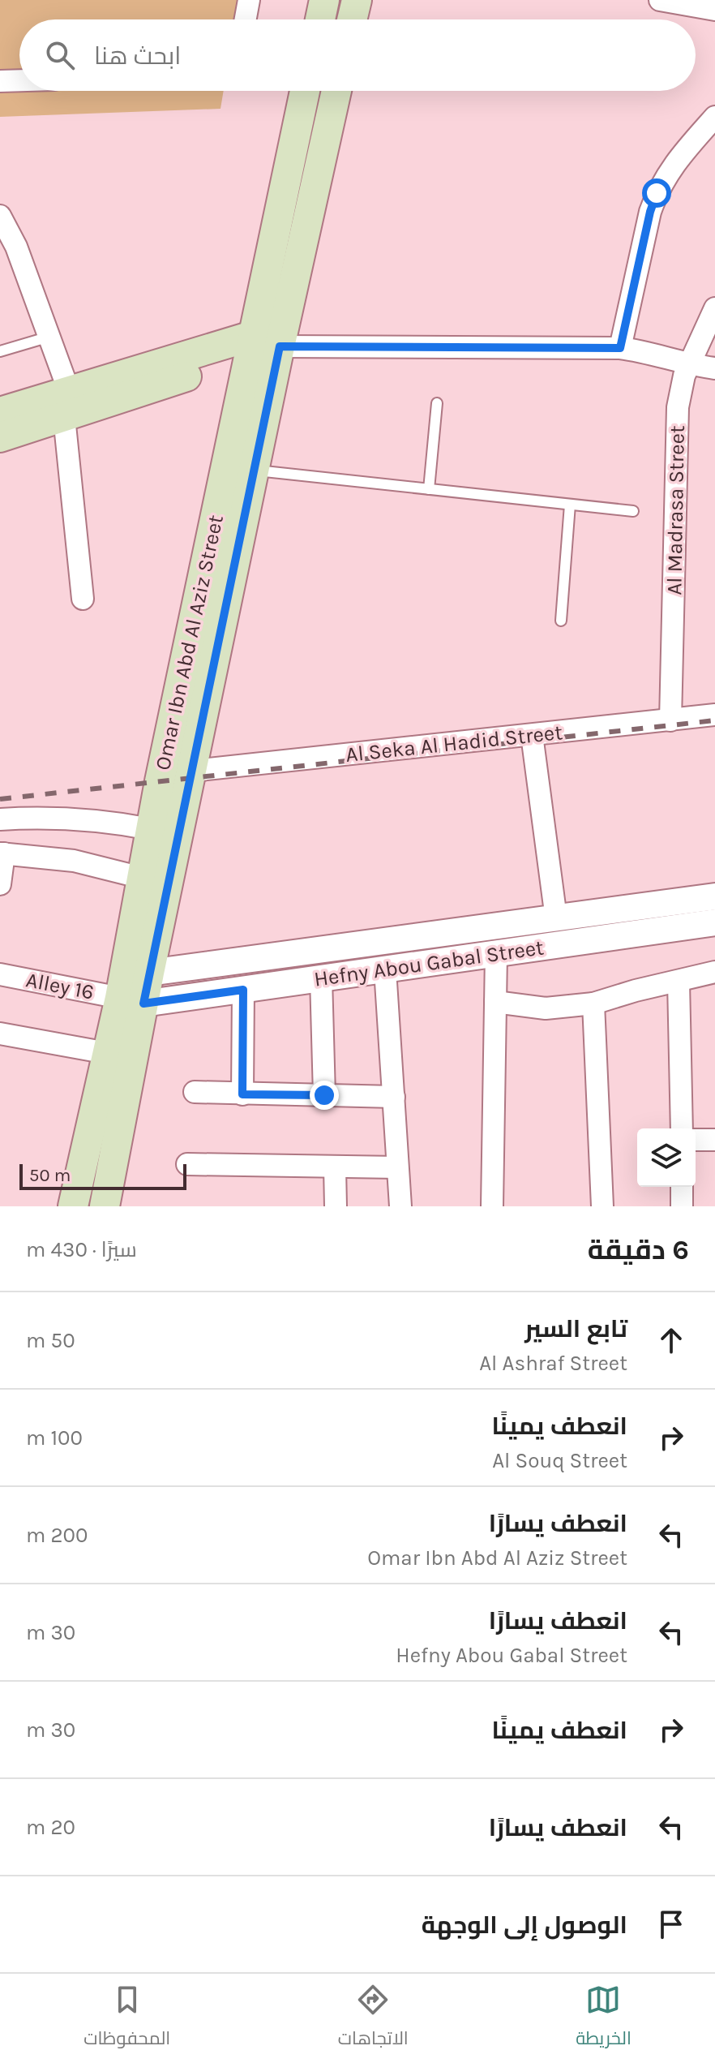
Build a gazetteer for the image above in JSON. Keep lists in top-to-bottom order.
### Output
{
  "streets": {
    "main road": ["Omar Ibn Abd Al Aziz Street"],
    "street": [
      "Al Madrasa Street",
      "Al Seka Al Hadid Street",
      "Hefny Abou Gabal Street",
      "Alley 16"
    ]
  },
  "crossings": [
    ["Al Madrasa Street", "Al Seka Al Hadid Street"],
    ["Omar Ibn Abd Al Aziz Street", "Al Seka Al Hadid Street"],
    ["Omar Ibn Abd Al Aziz Street", "Hefny Abou Gabal Street"],
    ["Omar Ibn Abd Al Aziz Street", "Alley 16"],
    ["Hefny Abou Gabal Street", "Alley 16"]
  ],
  "scale_bar": "50 m",
  "page": {
    "search": "ابحث هنا",
    "scale": "50 m",
    "heading": ["6 دقيقة", "سيرًا · 430 m"],
    "list": [
      ["تابع السير", "Al Ashraf Street", "50 m"],
      ["انعطف يمينًا", "Al Souq Street", "100 m"],
      ["انعطف يسارًا", "Omar Ibn Abd Al Aziz Street", "200 m"],
      ["انعطف يسارًا", "Hefny Abou Gabal Street", "30 m"],
      ["انعطف يمينًا", "30 m"],
      ["انعطف يسارًا", "20 m"],
      "الوصول إلى الوجهة"
    ],
    "nav": ["الخريطة", "الاتجاهات", "المحفوظات"]
  }
}
